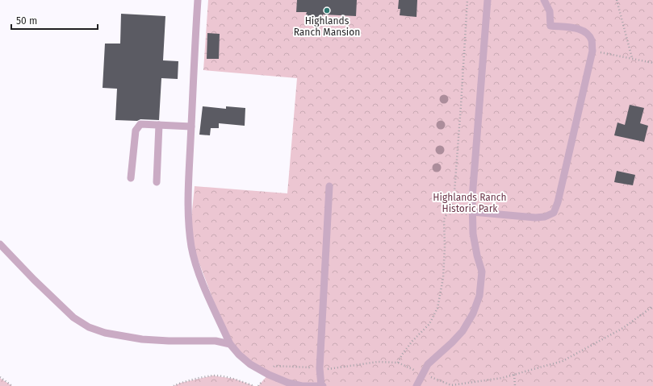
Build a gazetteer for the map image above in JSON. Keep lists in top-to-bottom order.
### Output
{
  "parks": ["Highlands Ranch Historic Park"],
  "places": ["Highlands Ranch Mansion"],
  "scale_bar": "50 m"
}
